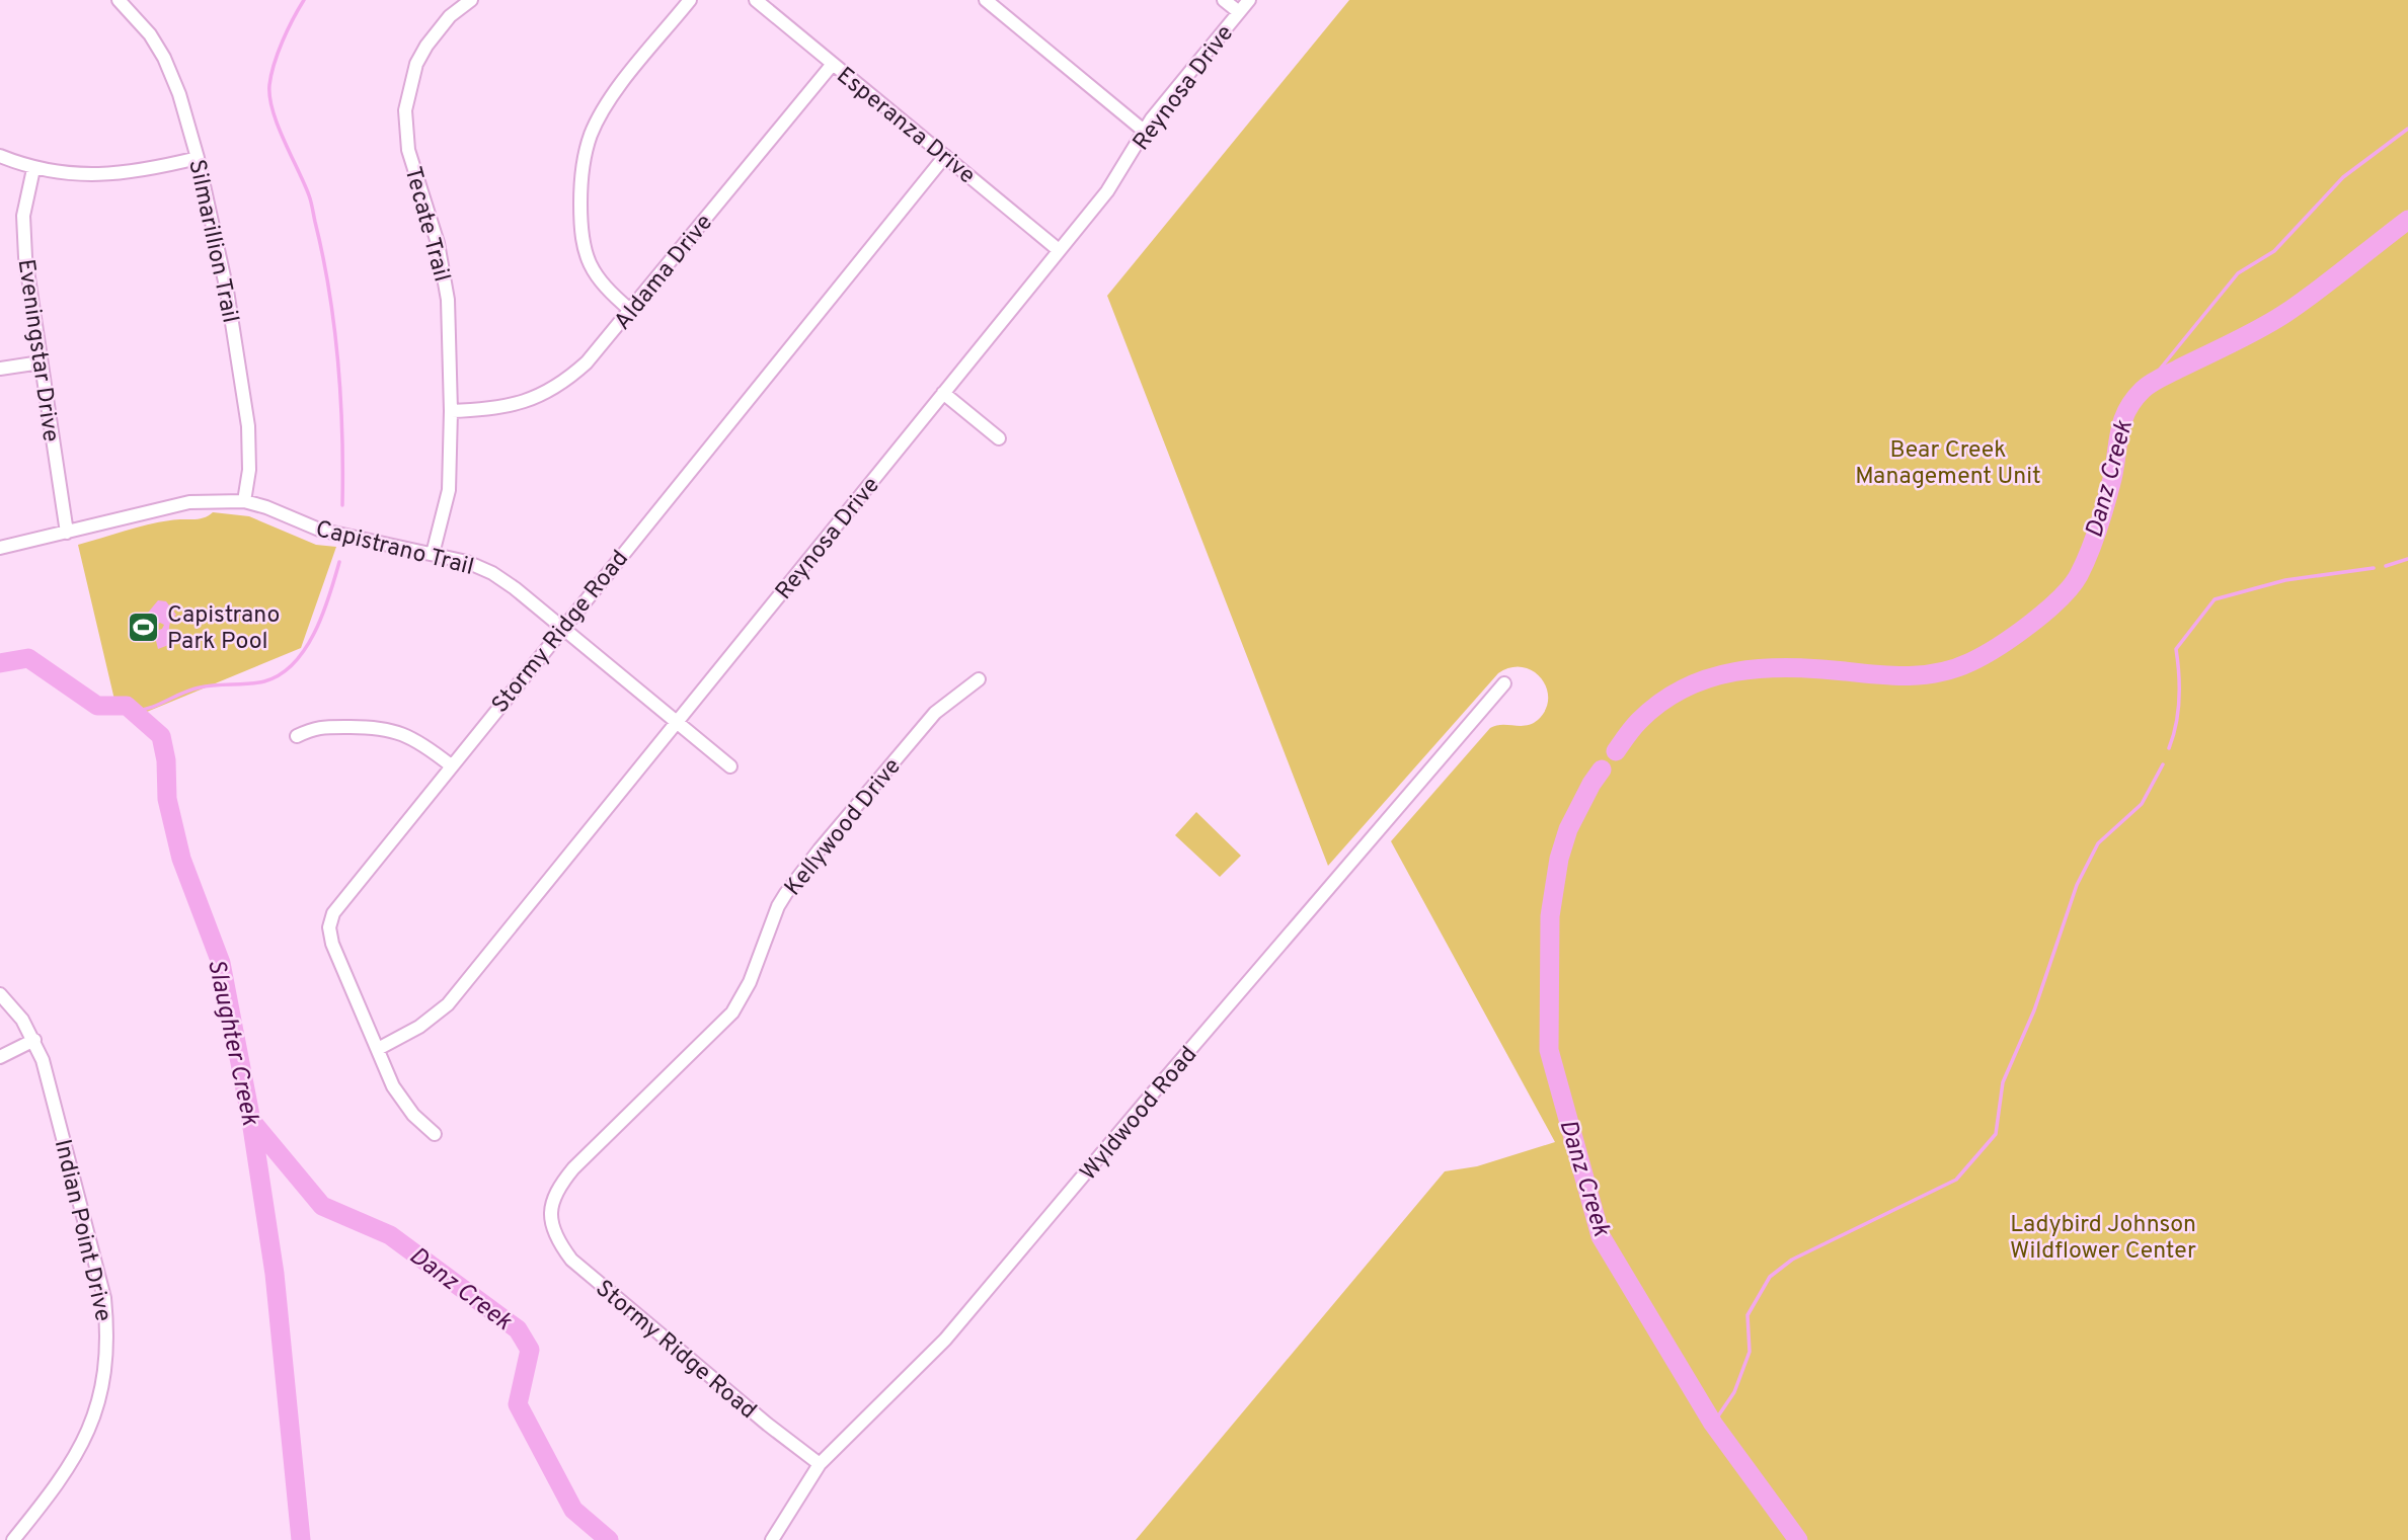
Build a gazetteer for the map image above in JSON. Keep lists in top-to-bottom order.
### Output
{
  "streets": {
    "street": [
      "Reynosa Drive",
      "Esperanza Drive",
      "Tecate Trail",
      "Silmarillion Trail",
      "Aldama Drive",
      "Eveningstar Drive",
      "Capistrano Trail",
      "Stormy Ridge Road",
      "Kellywood Drive",
      "Wyldwood Road",
      "Indian Point Drive"
    ]
  },
  "crossings": [
    ["Reynosa Drive", "Esperanza Drive"],
    ["Reynosa Drive", "Capistrano Trail"],
    ["Reynosa Drive", "Stormy Ridge Road"],
    ["Esperanza Drive", "Aldama Drive"],
    ["Esperanza Drive", "Stormy Ridge Road"],
    ["Tecate Trail", "Aldama Drive"],
    ["Tecate Trail", "Capistrano Trail"],
    ["Silmarillion Trail", "Capistrano Trail"],
    ["Eveningstar Drive", "Capistrano Trail"],
    ["Capistrano Trail", "Stormy Ridge Road"],
    ["Stormy Ridge Road", "Kellywood Drive"],
    ["Stormy Ridge Road", "Wyldwood Road"]
  ],
  "water": ["Danz Creek", "Slaughter Creek"],
  "parks": ["Bear Creek Management Unit", "Ladybird Johnson Wildflower Center"],
  "places": {
    "sports": ["Capistrano Park Pool"]
  }
}
